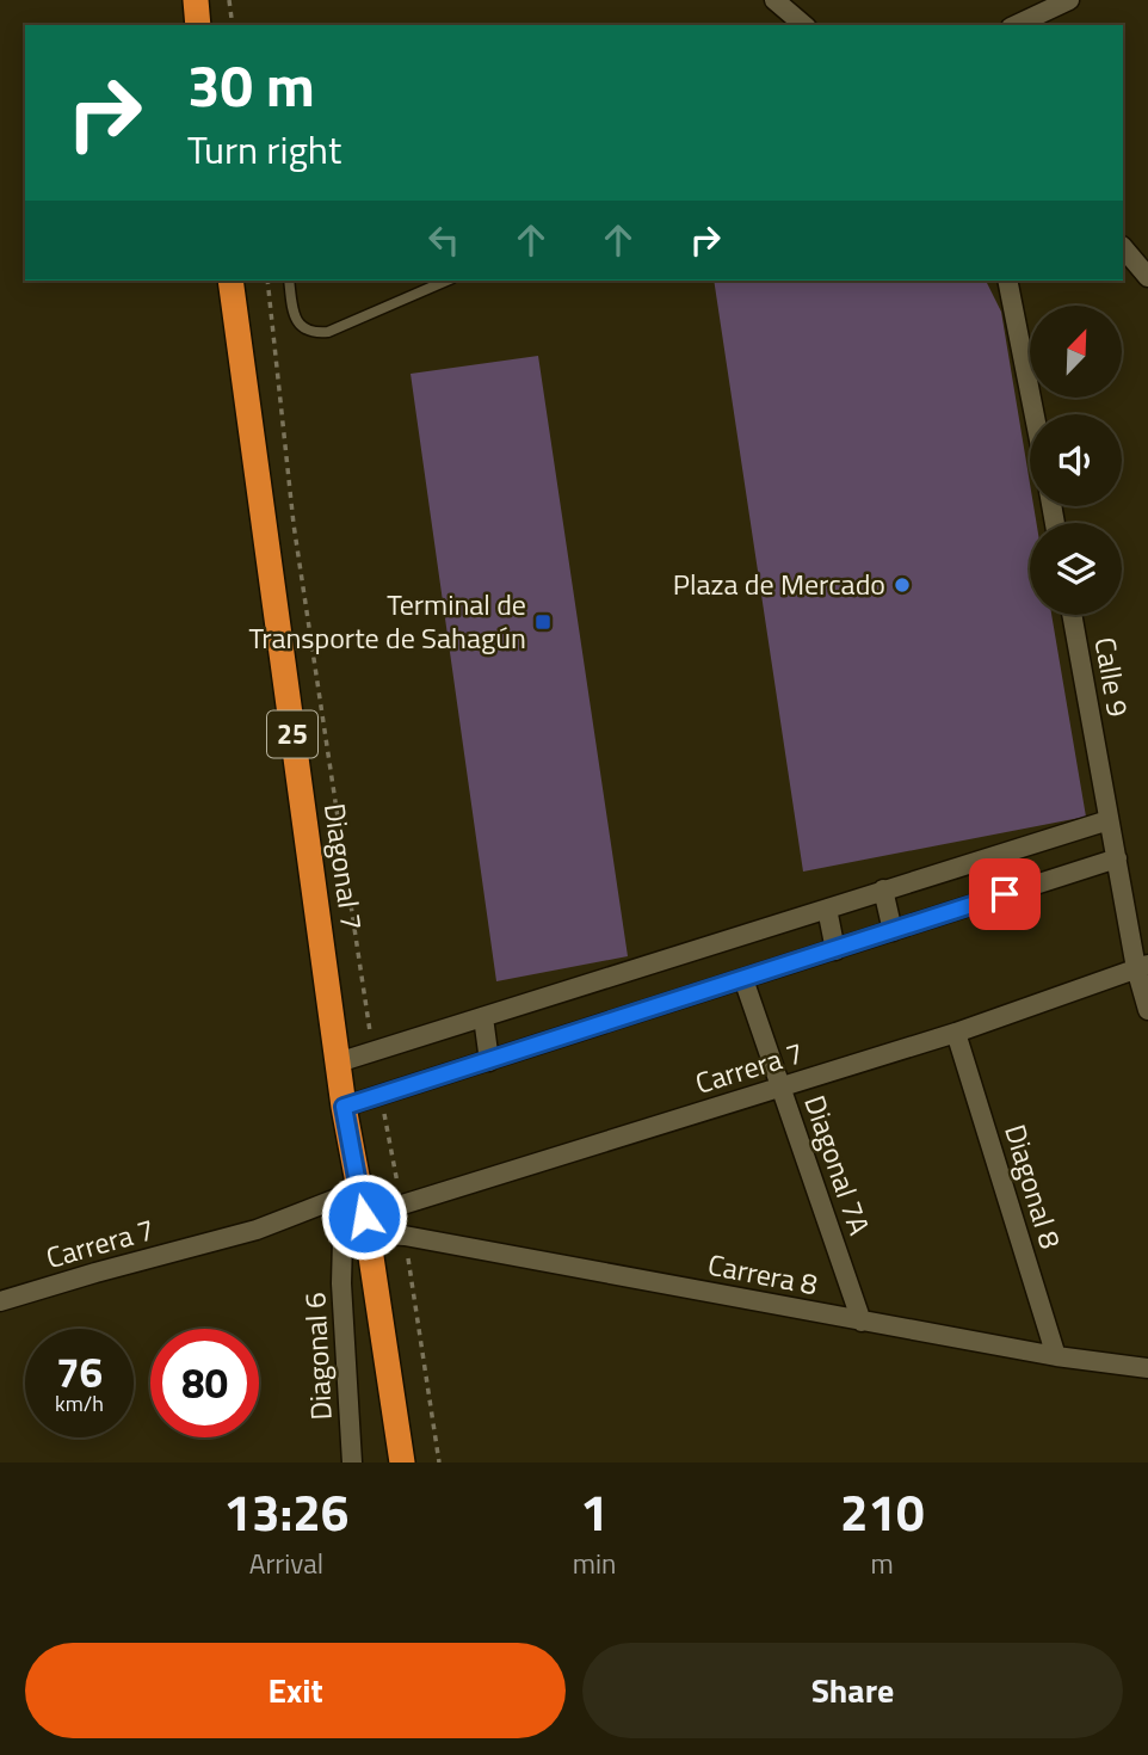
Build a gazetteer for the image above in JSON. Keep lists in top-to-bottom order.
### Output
{
  "streets": {
    "highway": ["25", "Diagonal 7"],
    "street": [
      "Calle 9",
      "Carrera 7",
      "Diagonal 7A",
      "Diagonal 8",
      "Carrera 8",
      "Diagonal 6"
    ]
  },
  "crossings": [
    ["Calle 9", "Carrera 7"],
    ["Diagonal 7", "Carrera 7"],
    ["Diagonal 7", "Carrera 8"],
    ["Diagonal 7", "Diagonal 6"],
    ["Carrera 7", "Diagonal 7A"],
    ["Carrera 7", "Diagonal 8"],
    ["Carrera 7", "Carrera 8"],
    ["Carrera 7", "Diagonal 6"],
    ["Diagonal 7A", "Carrera 8"],
    ["Diagonal 8", "Carrera 8"]
  ],
  "places": {
    "other": ["Plaza de Mercado"],
    "transit": ["Terminal de Transporte de Sahagún"]
  },
  "north": "top right",
  "page": {
    "turn": ["30 m", "Turn right"],
    "speed": "76 km/h",
    "limit": "80",
    "eta": [
      "13:26",
      "Arrival",
      "1",
      "min",
      "210",
      "m"
    ],
    "buttons": ["Exit", "Share"]
  }
}
